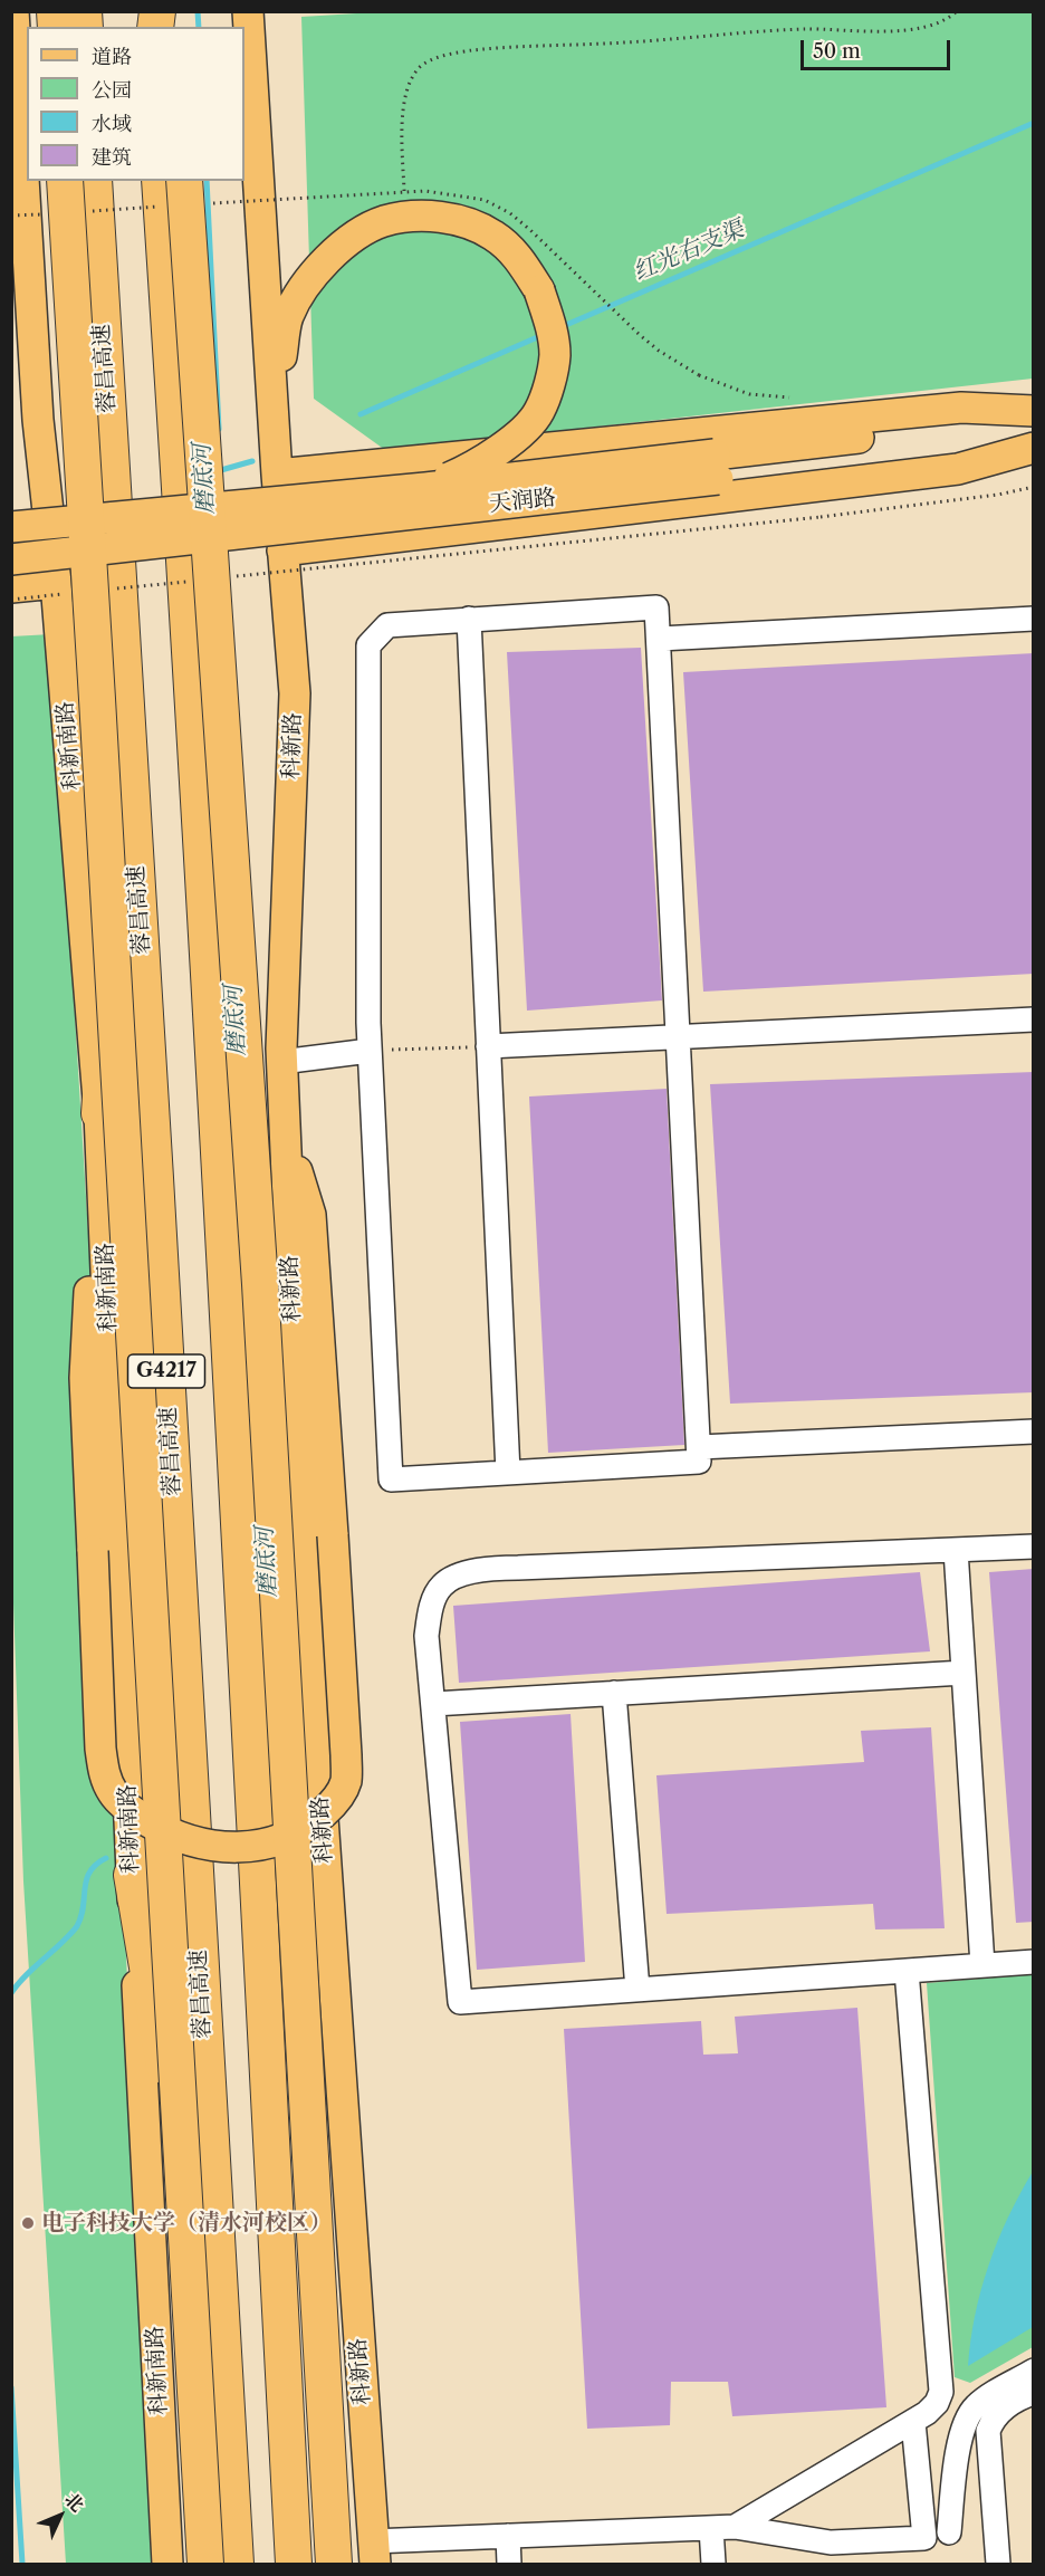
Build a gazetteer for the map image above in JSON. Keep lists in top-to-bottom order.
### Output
{
  "streets": {
    "highway": ["蓉昌高速", "G4217"],
    "main road": ["天润路", "科新南路", "科新路"]
  },
  "water": ["红光右支渠", "磨底河"],
  "places": ["电子科技大学（清水河校区）"],
  "legend": [
    "道路",
    "公园",
    "水域",
    "建筑"
  ],
  "scale_bar": "50 m",
  "north": "top right"
}
